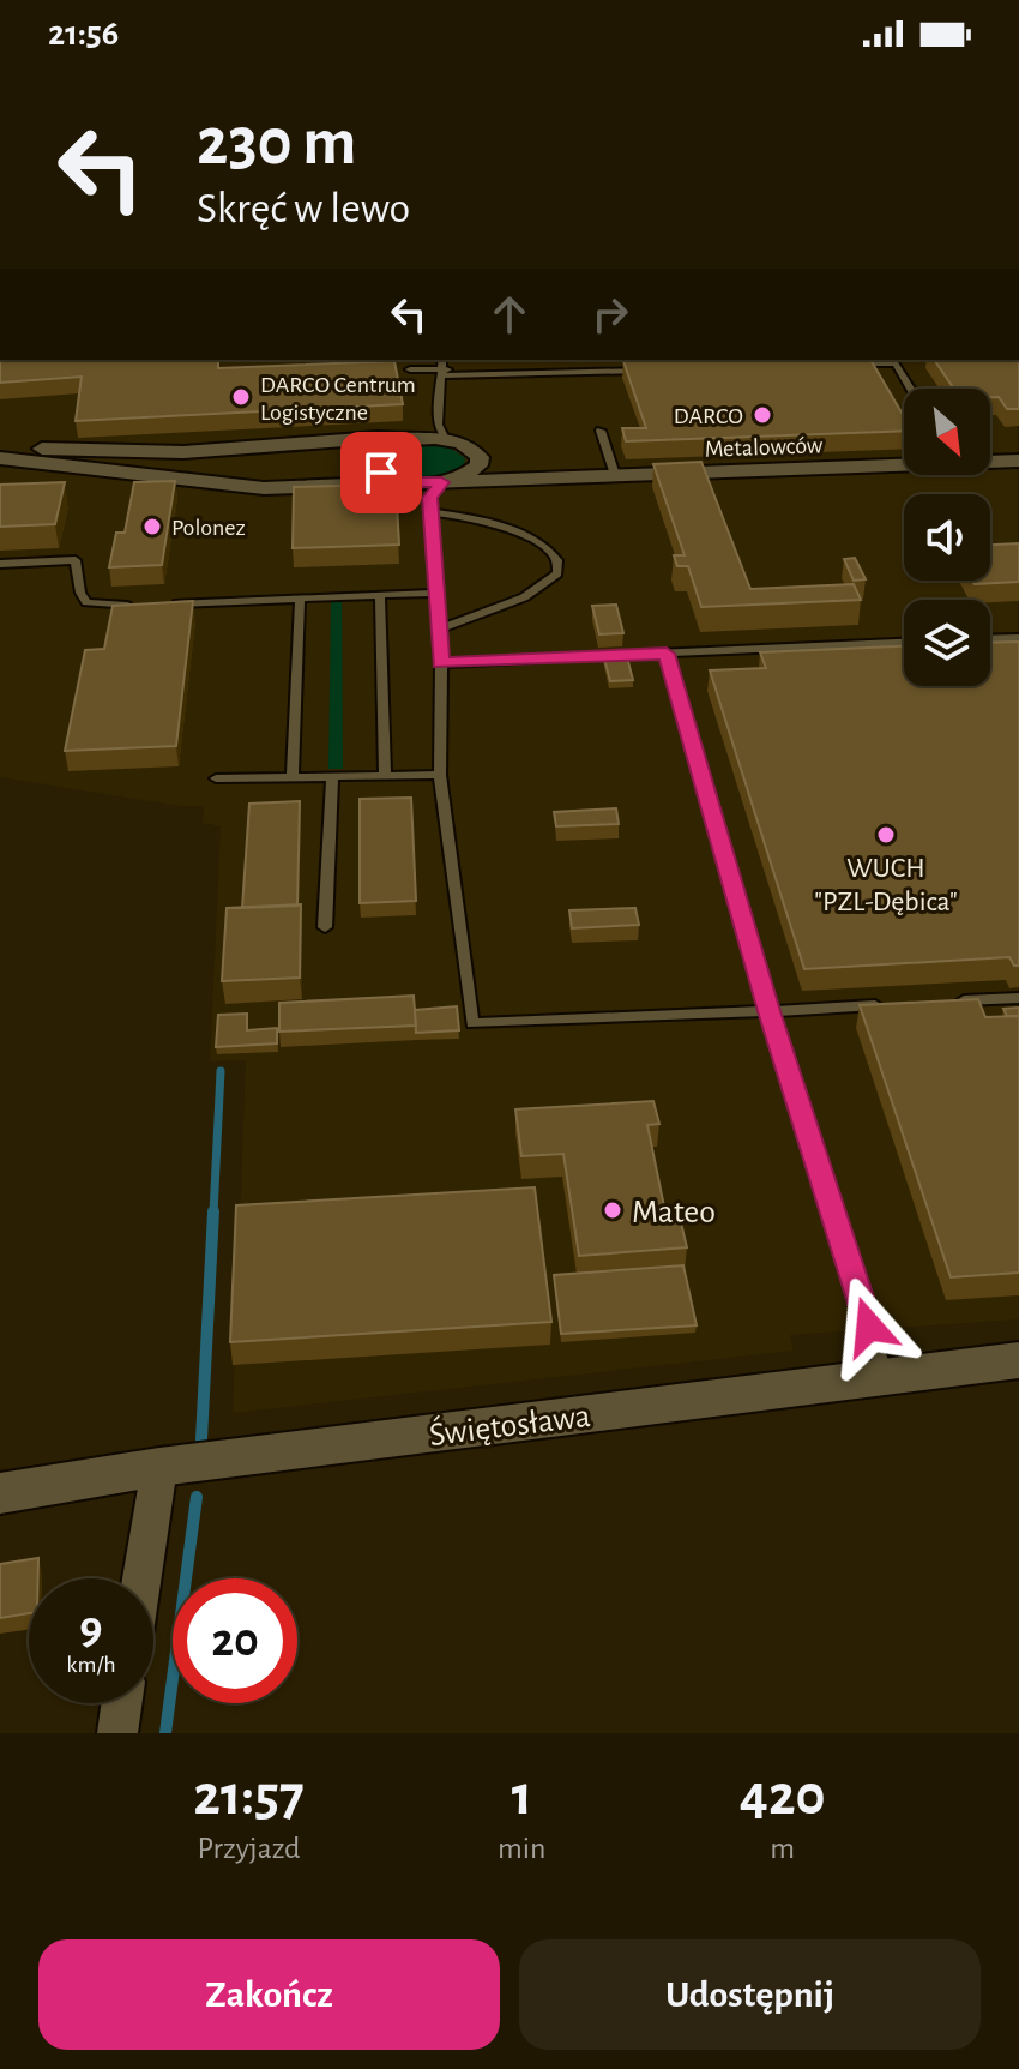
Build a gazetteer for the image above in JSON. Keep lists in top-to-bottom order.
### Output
{
  "streets": {
    "street": ["Metalowców", "Świętosława"]
  },
  "places": [
    "DARCO Centrum Logistyczne",
    "DARCO",
    "Polonez",
    "WUCH \"PZL-Dębica\"",
    "Mateo"
  ],
  "north": "bottom right",
  "page": {
    "status": "21:56",
    "turn": ["230 m", "Skręć w lewo"],
    "speed": "9 km/h",
    "limit": "20",
    "eta": [
      "21:57",
      "Przyjazd",
      "1",
      "min",
      "420",
      "m"
    ],
    "buttons": ["Zakończ", "Udostępnij"]
  }
}
